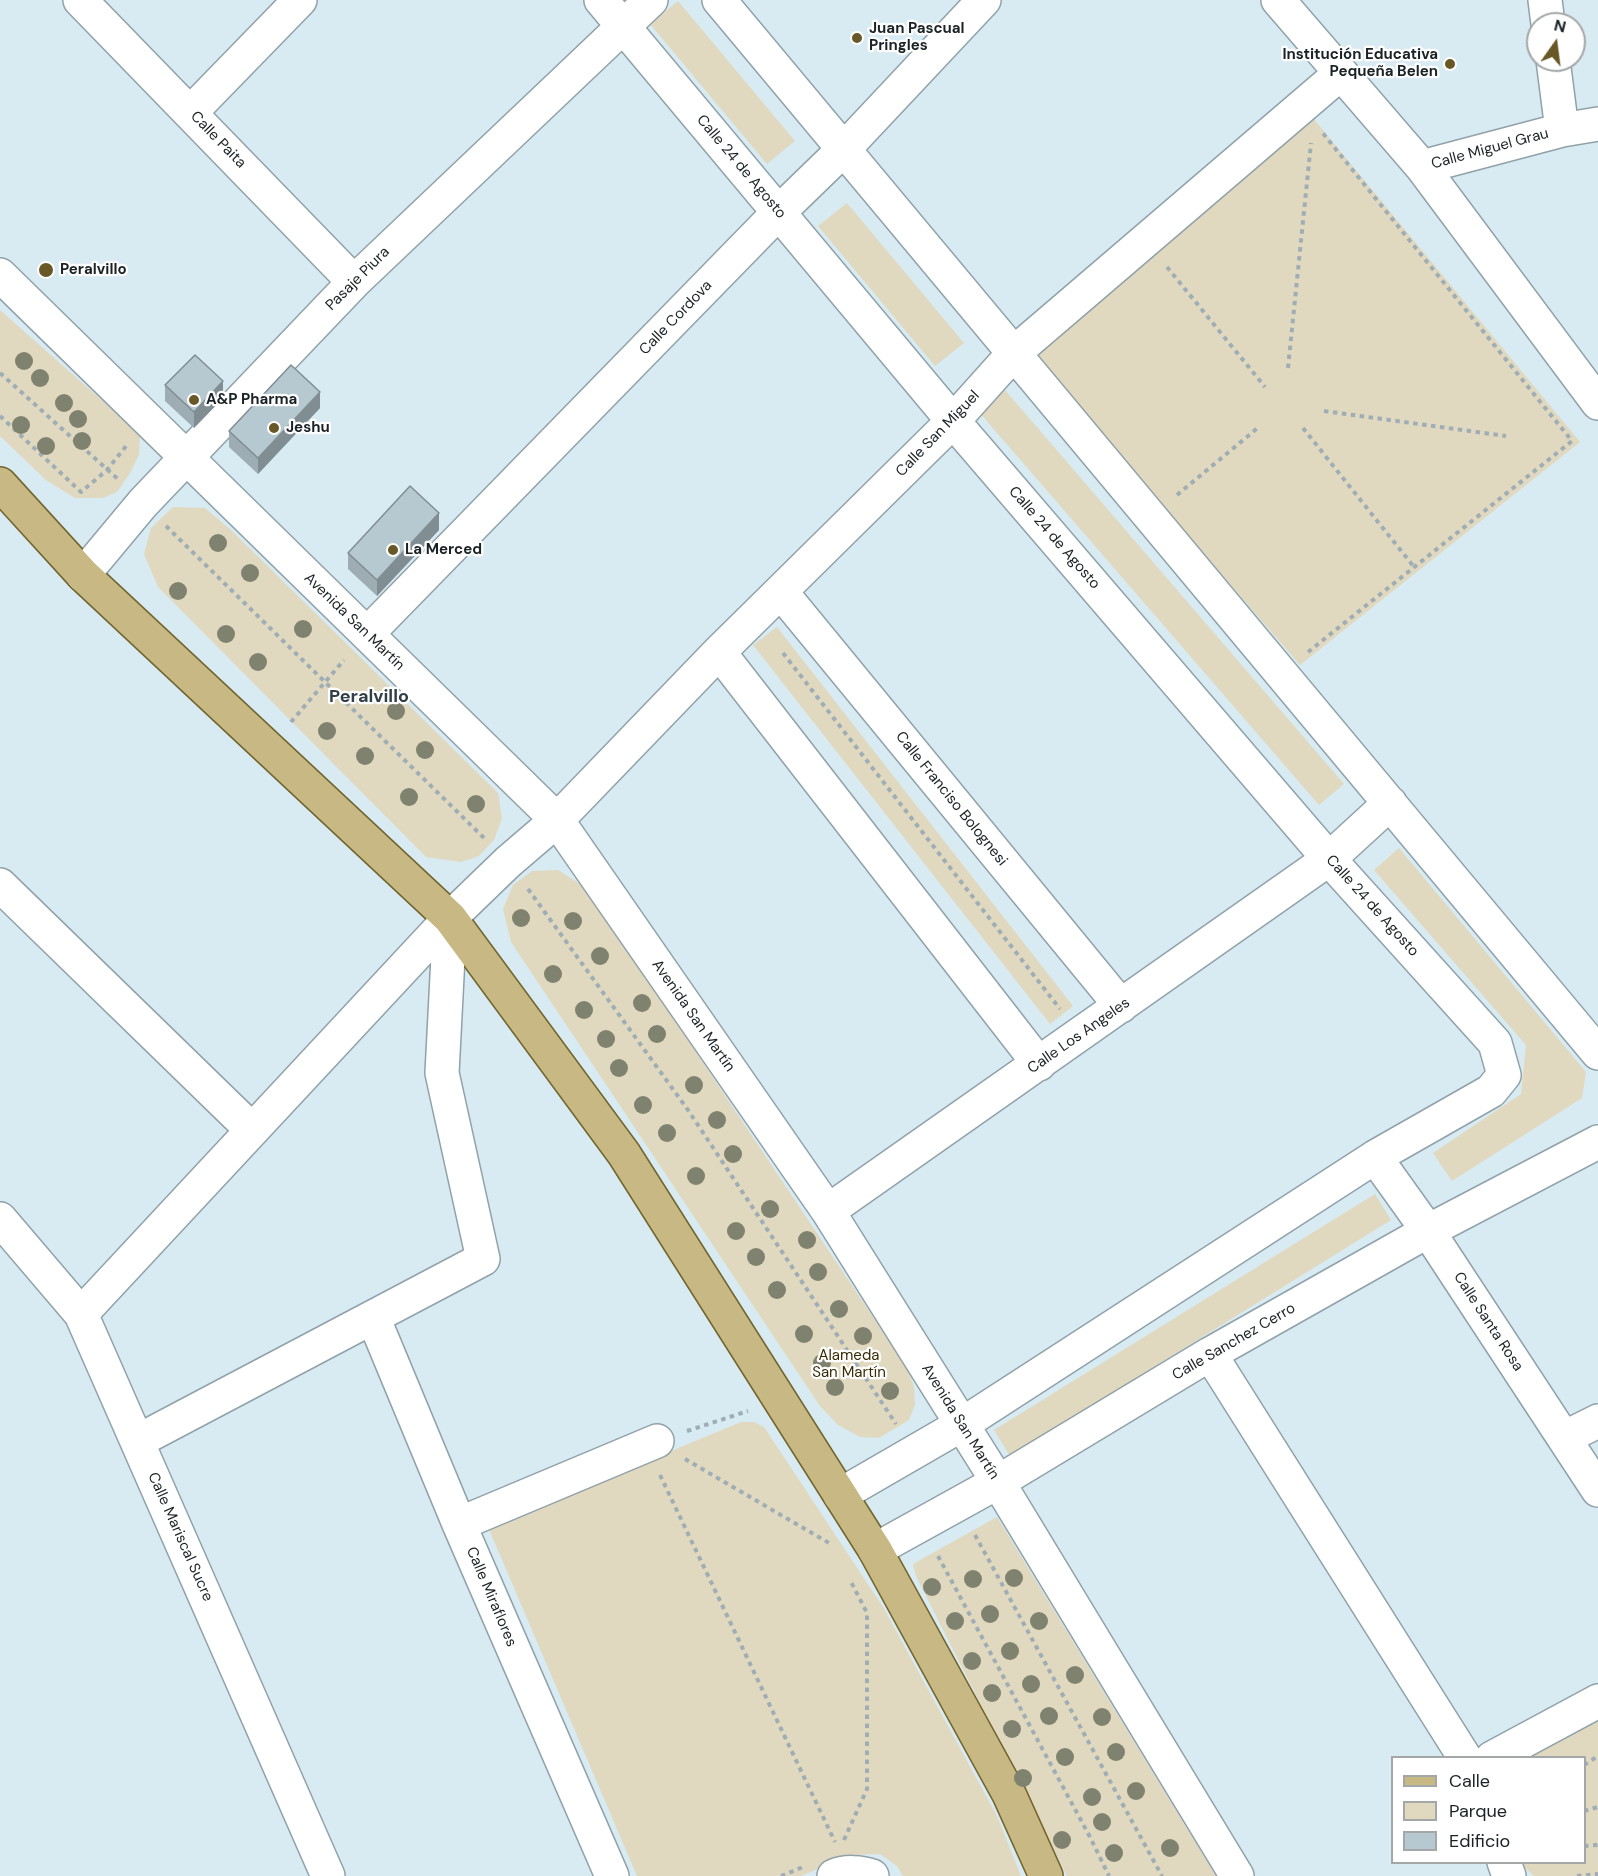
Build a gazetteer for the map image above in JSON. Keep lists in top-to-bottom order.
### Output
{
  "streets": {
    "street": [
      "Calle Paita",
      "Calle Miguel Grau",
      "Calle 24 de Agosto",
      "Pasaje Piura",
      "Calle Cordova",
      "Calle San Miguel",
      "Avenida San Martín",
      "Calle Franciso Bolognesi",
      "Calle Los Angeles",
      "Calle Santa Rosa",
      "Calle Sanchez Cerro",
      "Calle Mariscal Sucre",
      "Calle Miraflores"
    ]
  },
  "crossings": [
    ["Calle Paita", "Pasaje Piura"],
    ["Calle Miguel Grau", "Calle San Miguel"],
    ["Calle 24 de Agosto", "Pasaje Piura"],
    ["Calle 24 de Agosto", "Calle Cordova"],
    ["Calle 24 de Agosto", "Calle San Miguel"],
    ["Calle 24 de Agosto", "Calle Los Angeles"],
    ["Calle 24 de Agosto", "Calle Santa Rosa"],
    ["Pasaje Piura", "Avenida San Martín"],
    ["Calle Cordova", "Avenida San Martín"],
    ["Calle San Miguel", "Avenida San Martín"],
    ["Calle San Miguel", "Calle Franciso Bolognesi"],
    ["Calle San Miguel", "Calle Mariscal Sucre"],
    ["Avenida San Martín", "Calle Los Angeles"],
    ["Avenida San Martín", "Calle Sanchez Cerro"],
    ["Calle Franciso Bolognesi", "Calle Los Angeles"],
    ["Calle Santa Rosa", "Calle Sanchez Cerro"]
  ],
  "districts": ["Peralvillo"],
  "parks": ["Alameda San Martín"],
  "places": [
    "Juan Pascual Pringles",
    "Institución Educativa Pequeña Belen",
    "Peralvillo",
    "A&P Pharma",
    "Jeshu",
    "La Merced"
  ],
  "legend": ["Calle", "Parque", "Edificio"],
  "north": "top"
}
